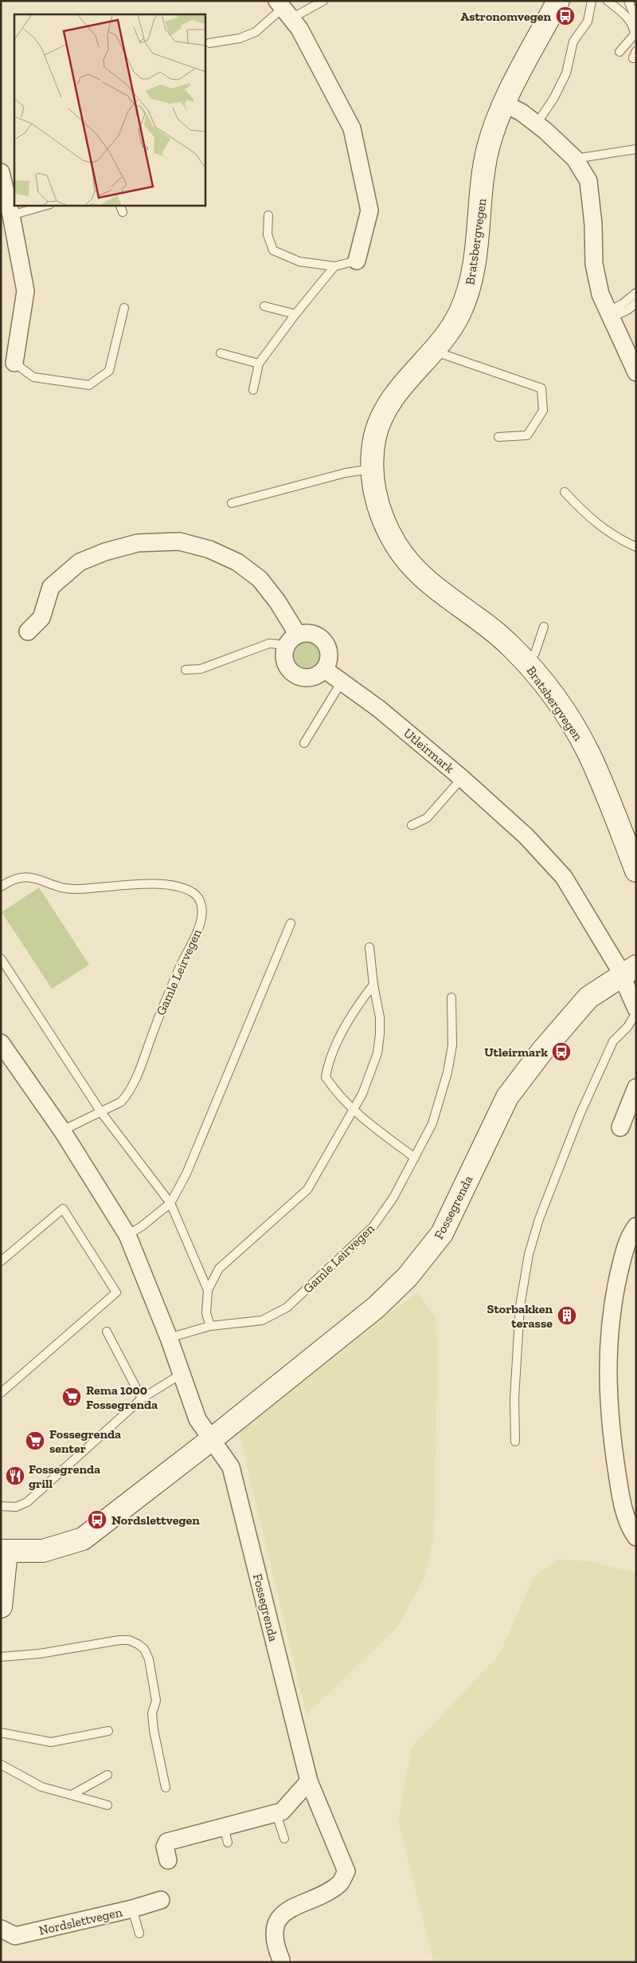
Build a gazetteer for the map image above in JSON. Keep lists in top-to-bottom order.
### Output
{
  "streets": {
    "main road": ["Bratsbergvegen", "Fossegrenda"],
    "street": ["Utleirmark", "Nordslettvegen"],
    "lane": ["Gamle Leirvegen"]
  },
  "crossings": [
    ["Utleirmark", "Fossegrenda"]
  ],
  "places": {
    "bus stop": ["Astronomvegen", "Utleirmark", "Nordslettvegen"],
    "building": ["Storbakken terasse"],
    "supermarket": ["Rema 1000 Fossegrenda", "Fossegrenda senter"],
    "restaurant": ["Fossegrenda grill"]
  }
}
